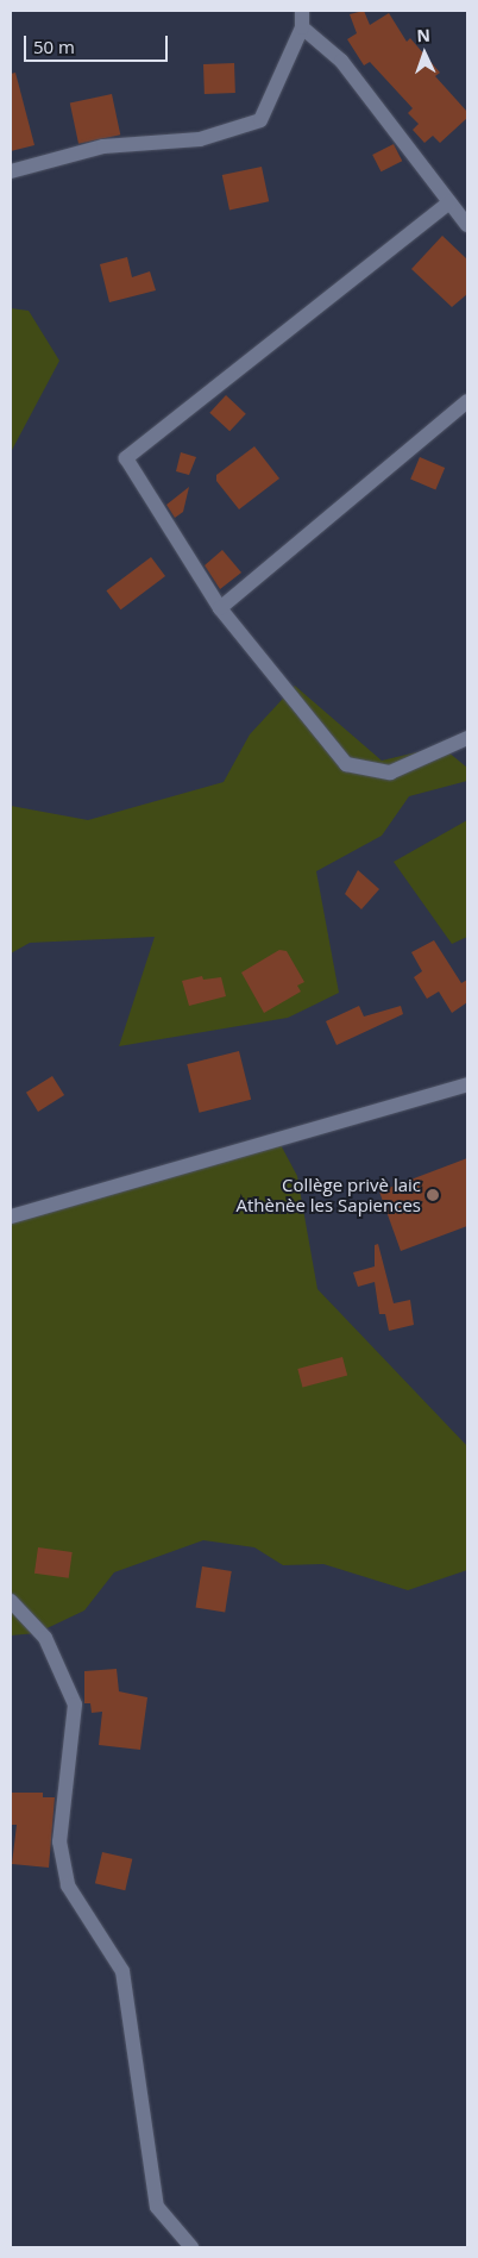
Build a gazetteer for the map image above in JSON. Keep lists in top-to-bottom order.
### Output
{
  "places": ["Collège privè laic Athènèe les Sapiences"],
  "scale_bar": "50 m",
  "north": "top"
}
